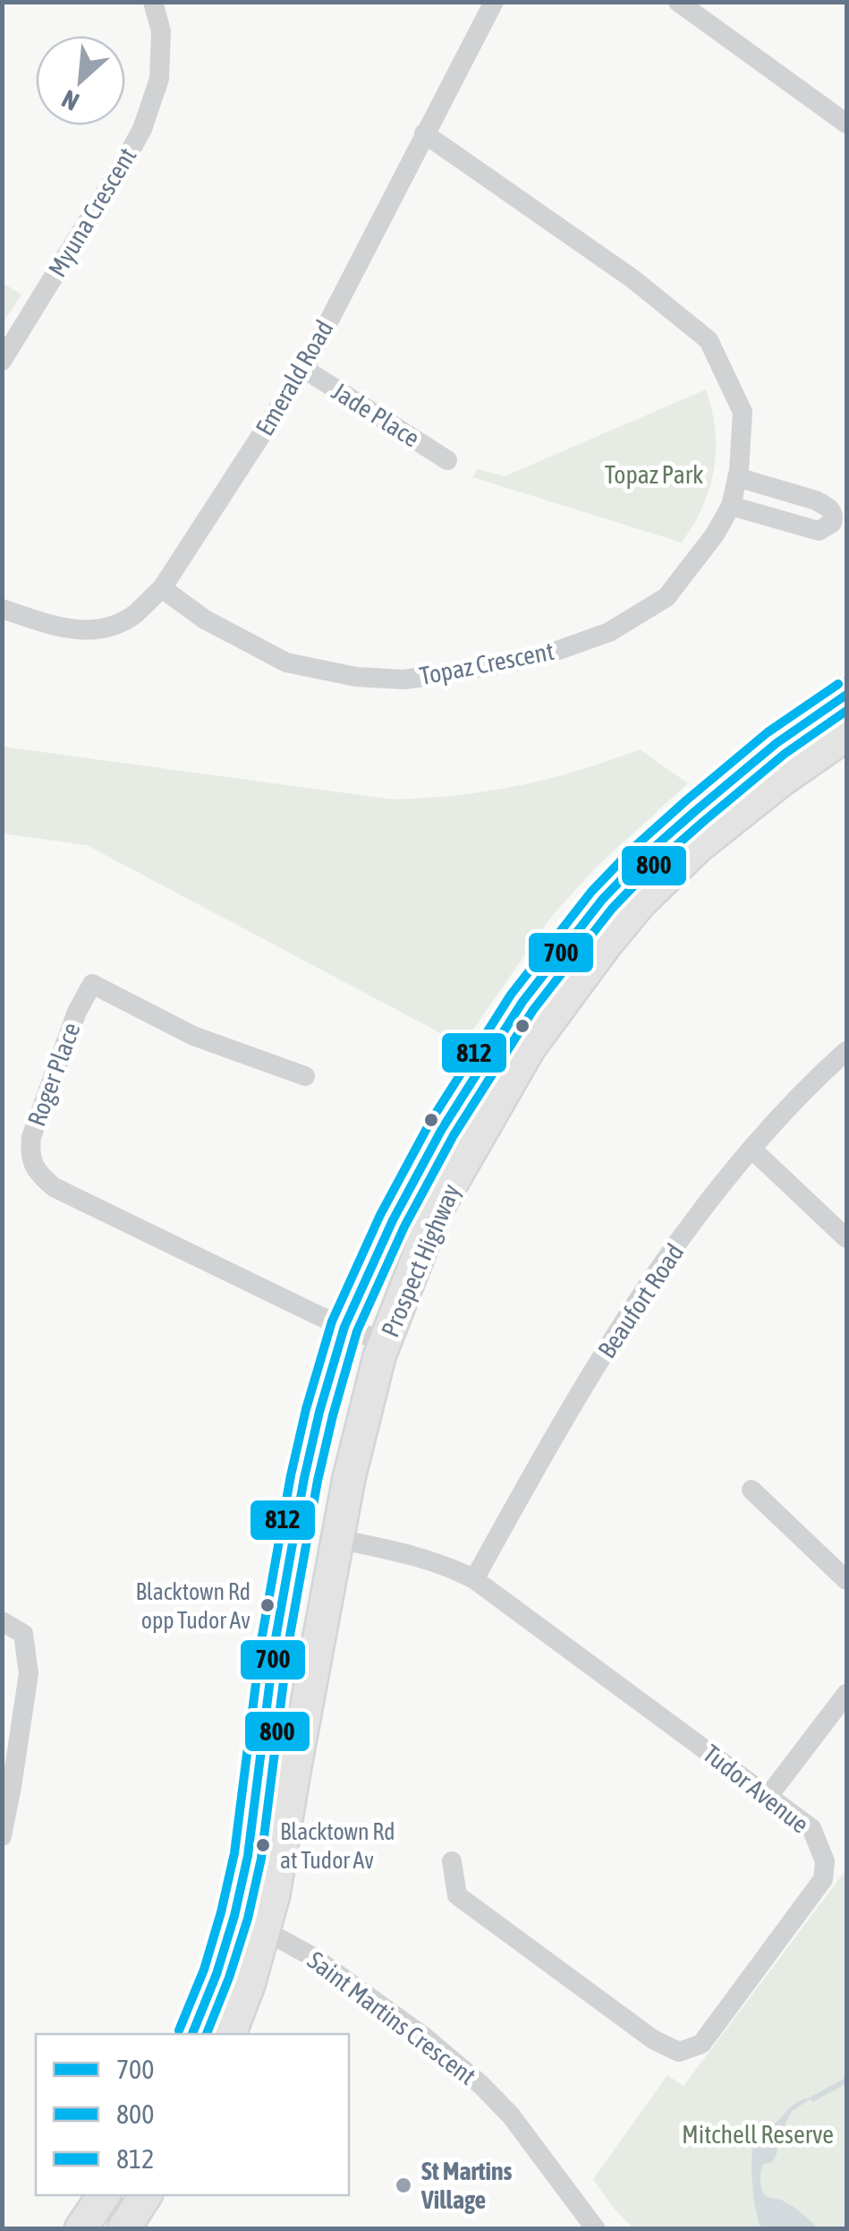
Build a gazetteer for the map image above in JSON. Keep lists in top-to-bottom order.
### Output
{
  "streets": {
    "main road": ["Prospect Highway"],
    "street": [
      "Myuna Crescent",
      "Emerald Road",
      "Jade Place",
      "Topaz Crescent",
      "Roger Place",
      "Beaufort Road",
      "Tudor Avenue",
      "Saint Martins Crescent"
    ]
  },
  "crossings": [
    ["Emerald Road", "Jade Place"],
    ["Emerald Road", "Topaz Crescent"],
    ["Roger Place", "Prospect Highway"],
    ["Prospect Highway", "Tudor Avenue"],
    ["Prospect Highway", "Saint Martins Crescent"],
    ["Beaufort Road", "Tudor Avenue"]
  ],
  "parks": ["Topaz Park", "Mitchell Reserve"],
  "places": ["Blacktown Rd opp Tudor Av", "Blacktown Rd at Tudor Av", "St Martins Village"],
  "lines": ["transit line 812", "transit line 700", "transit line 800"],
  "legend": ["700", "800", "812"],
  "north": "bottom left"
}
